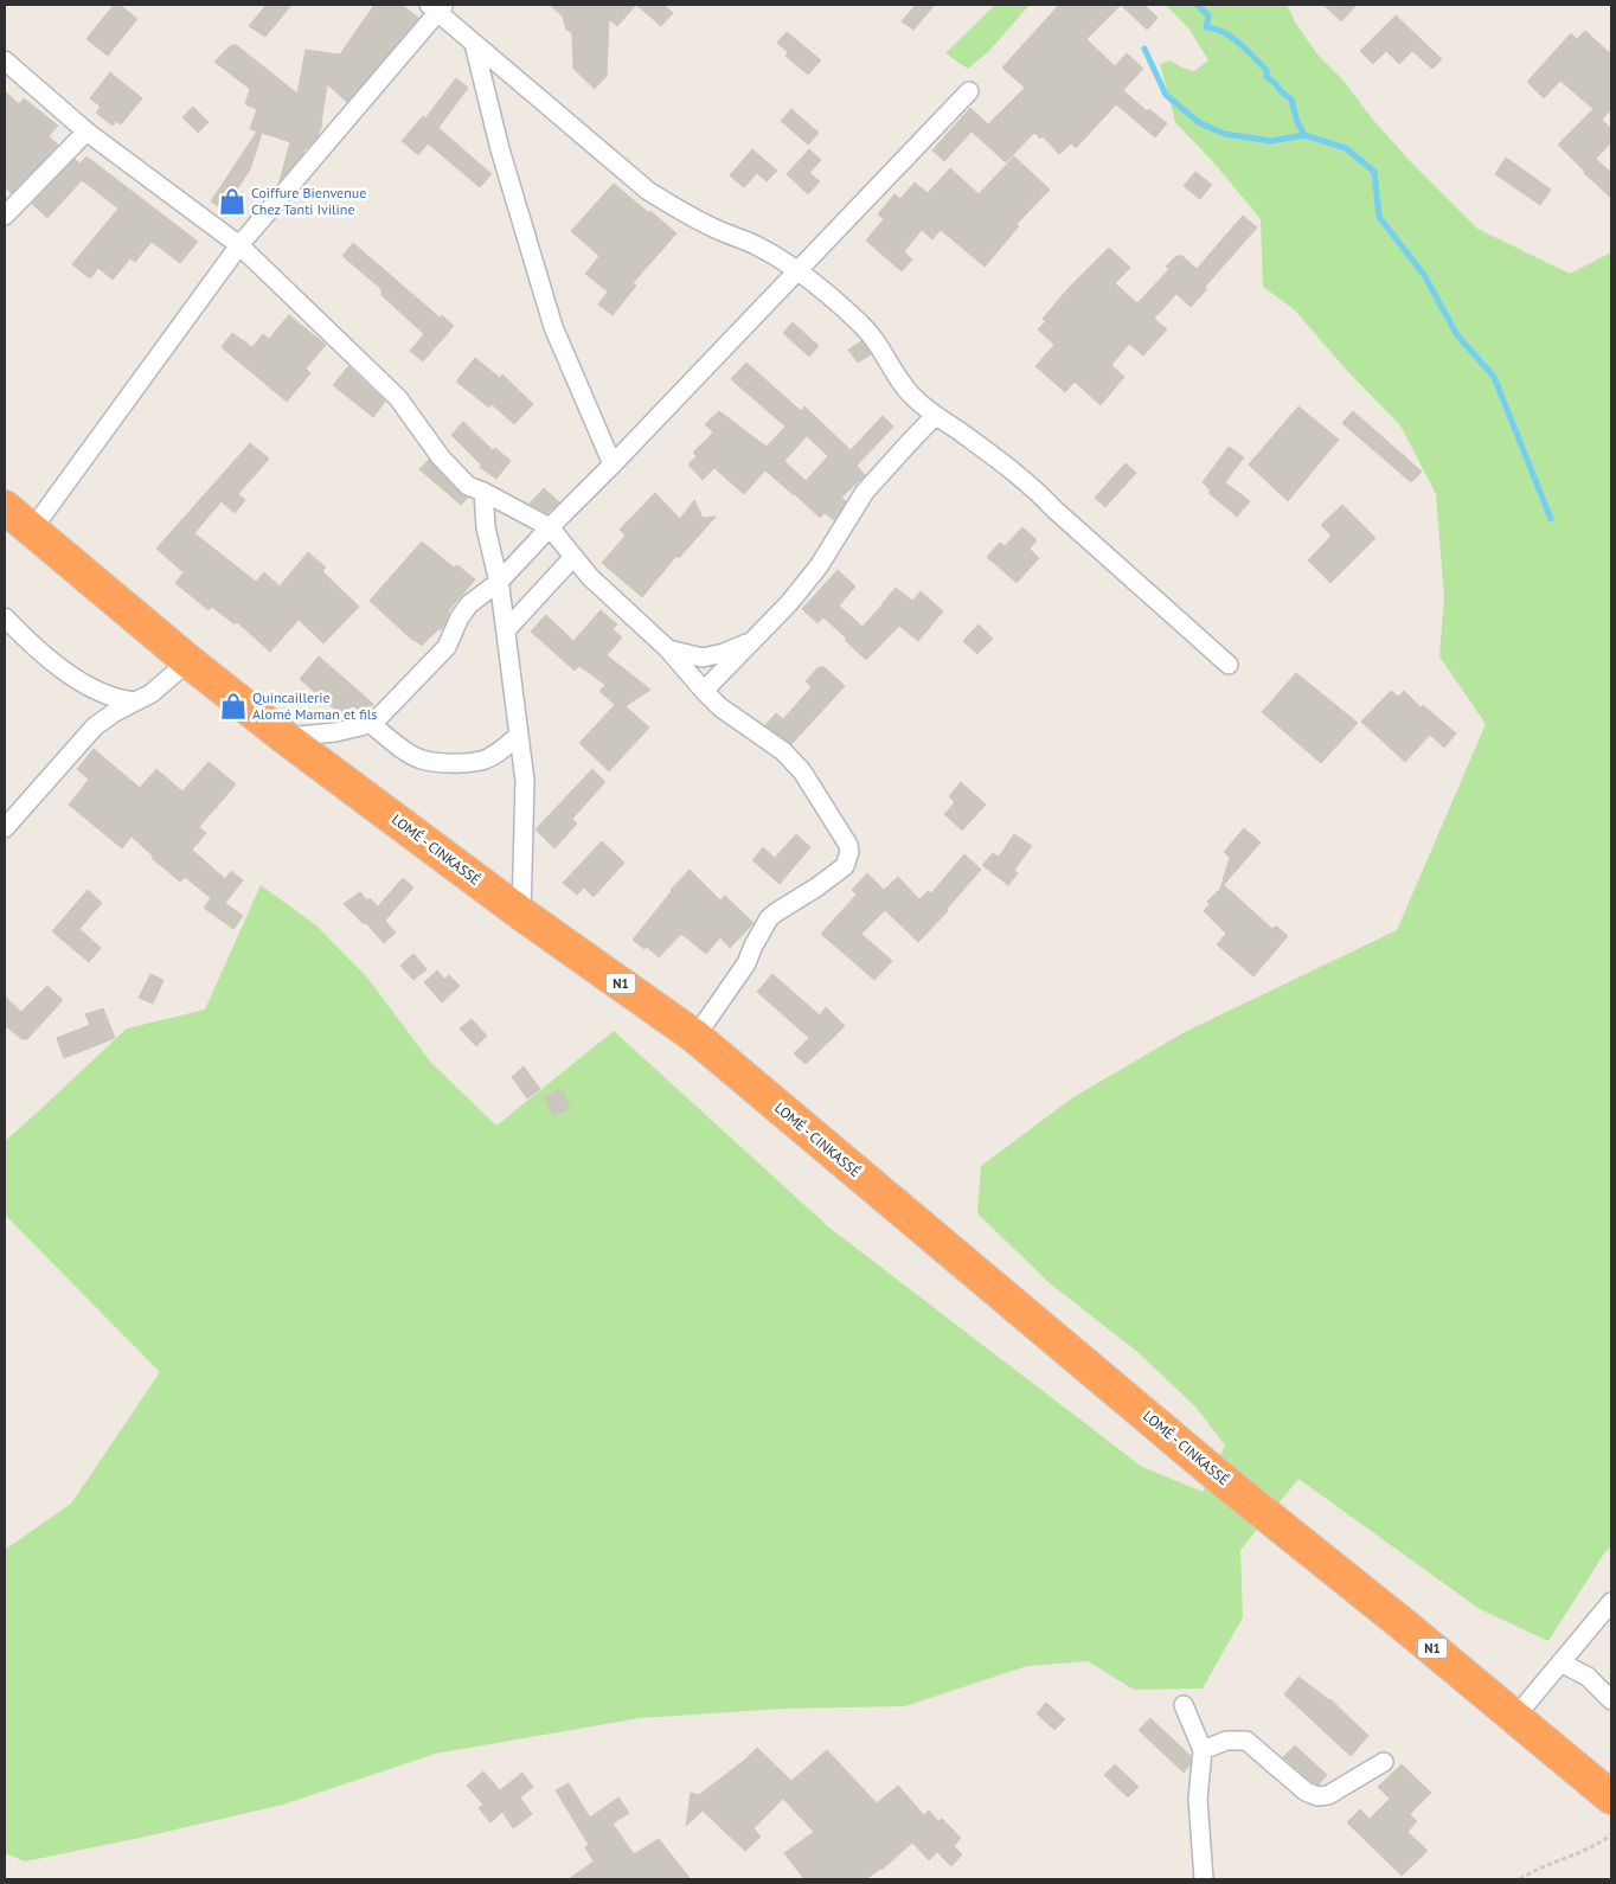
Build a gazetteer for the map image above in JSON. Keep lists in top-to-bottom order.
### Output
{
  "streets": {
    "highway": ["LOMÉ - CINKASSÉ", "N1"]
  },
  "places": {
    "shop": ["Coiffure Bienvenue Chez Tanti Iviline", "Quincaillerie Alomé Maman et fils"]
  }
}
